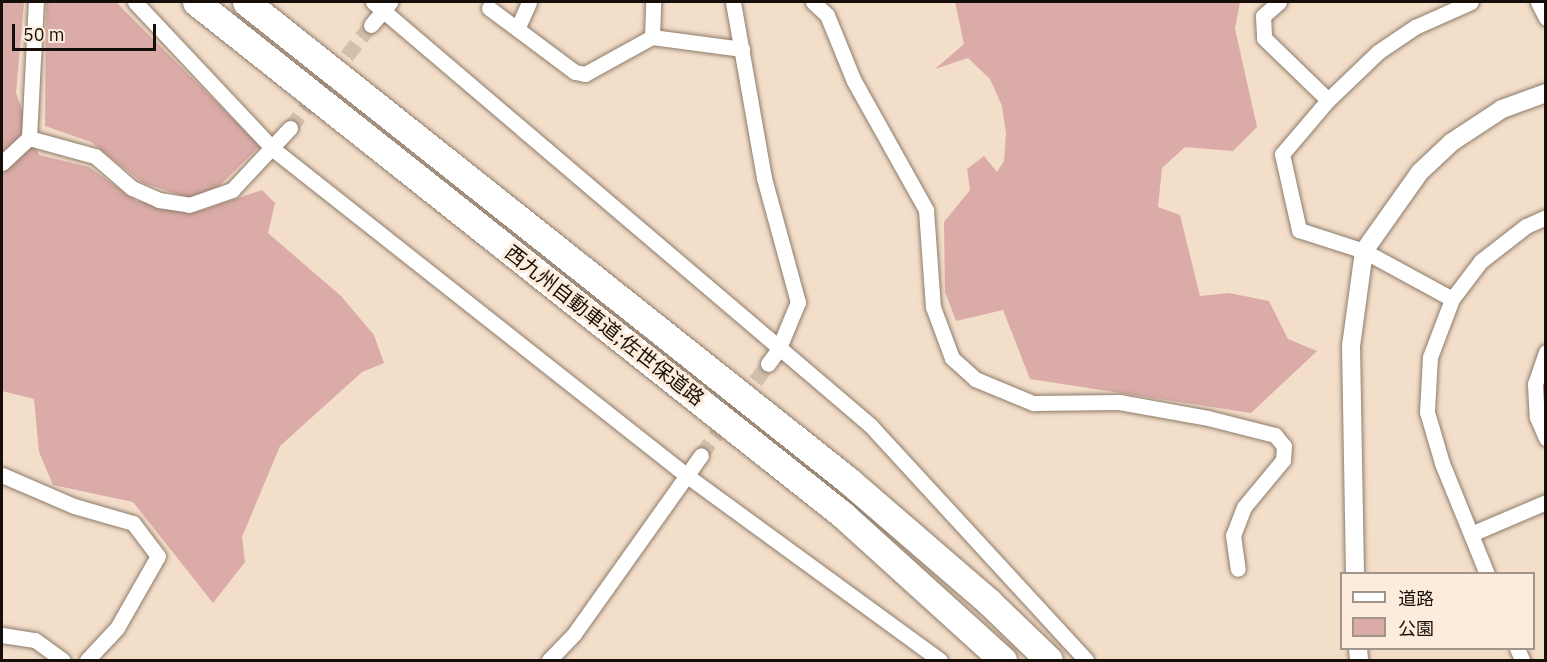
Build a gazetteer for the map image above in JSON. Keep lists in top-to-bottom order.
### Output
{
  "streets": {
    "highway": ["西九州自動車道;佐世保道路"]
  },
  "legend": ["道路", "公園"],
  "scale_bar": "50 m"
}
